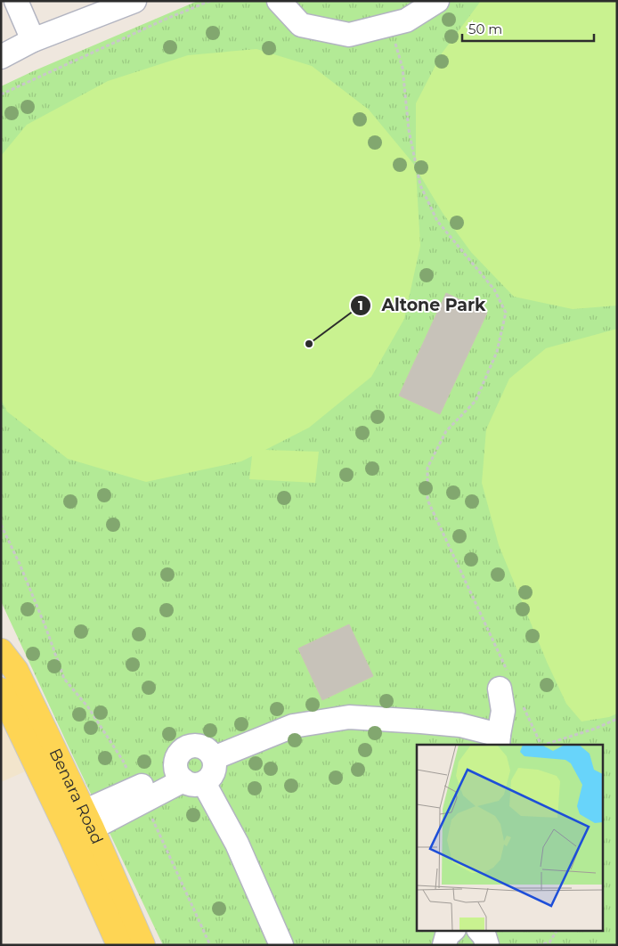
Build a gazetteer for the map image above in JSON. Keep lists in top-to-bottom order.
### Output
{
  "streets": {
    "main road": ["Benara Road"]
  },
  "places": ["Altone Park"],
  "scale_bar": "50 m"
}
